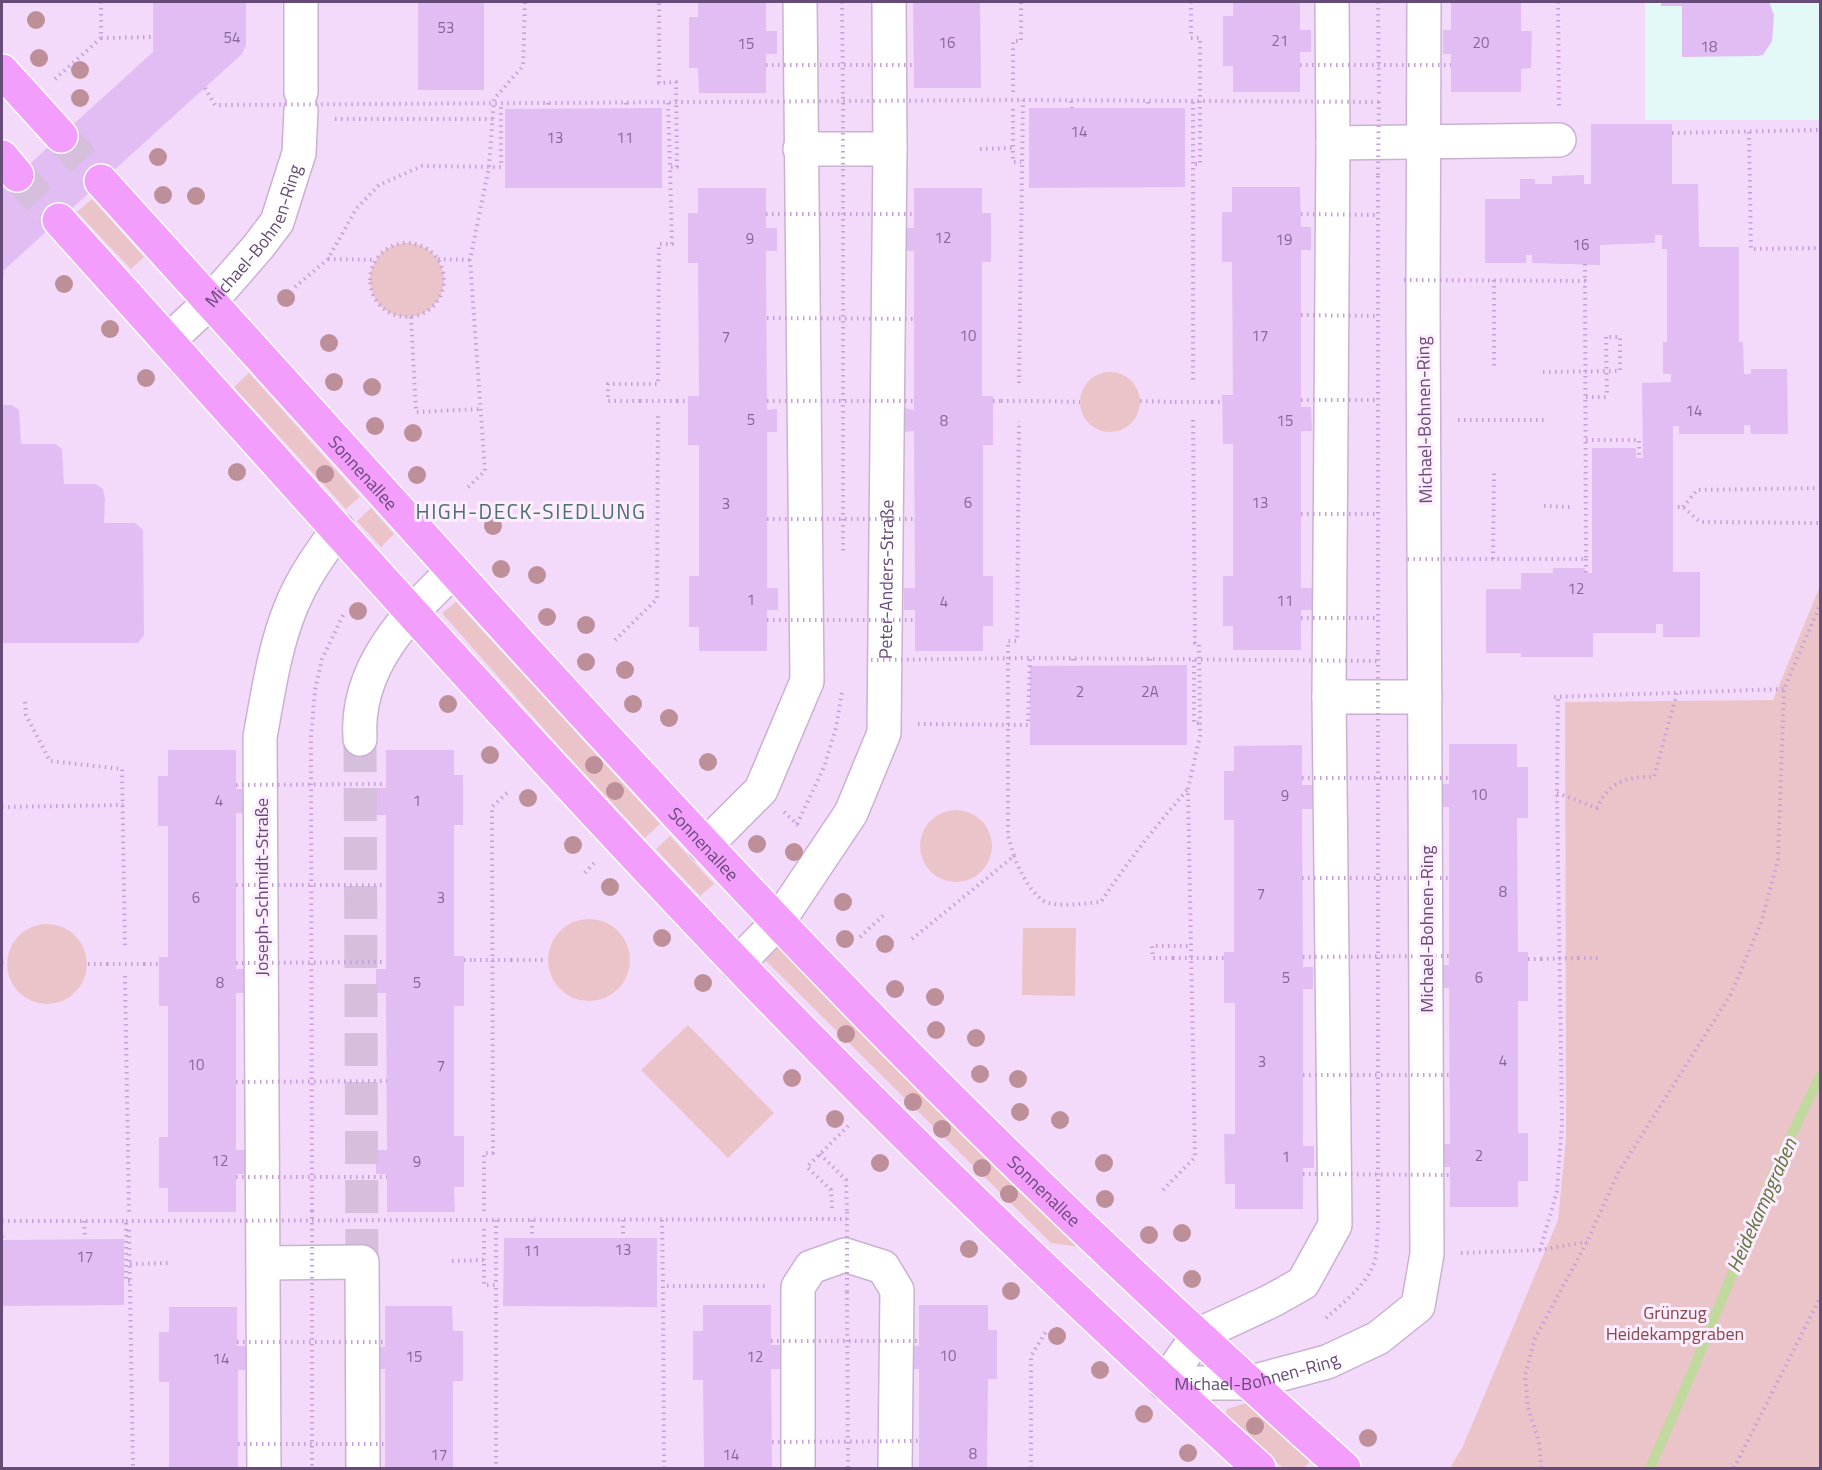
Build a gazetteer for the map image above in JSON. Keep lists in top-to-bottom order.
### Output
{
  "streets": {
    "main road": ["Sonnenallee"],
    "street": ["Michael-Bohnen-Ring", "Peter-Anders-Straße", "Joseph-Schmidt-Straße"]
  },
  "crossings": [
    ["Michael-Bohnen-Ring", "Sonnenallee"],
    ["Sonnenallee", "Peter-Anders-Straße"]
  ],
  "districts": ["HIGH-DECK-SIEDLUNG"],
  "water": ["Heidekampgraben"],
  "parks": ["Grünzug Heidekampgraben"],
  "house_numbers": [
    "53",
    "54",
    "21",
    "16",
    "20",
    "15",
    "18",
    "14",
    "13",
    "11",
    "12",
    "9",
    "19",
    "16",
    "10",
    "17",
    "7",
    "14",
    "5",
    "8",
    "15",
    "6",
    "13",
    "3",
    "12",
    "1",
    "11",
    "4",
    "2",
    "2A",
    "10",
    "9",
    "4",
    "1",
    "8",
    "7",
    "6",
    "3",
    "5",
    "6",
    "8",
    "5",
    "4",
    "3",
    "10",
    "7",
    "2",
    "1",
    "12",
    "9",
    "13",
    "11",
    "17",
    "10",
    "15",
    "12",
    "14",
    "8",
    "17",
    "14"
  ]
}
